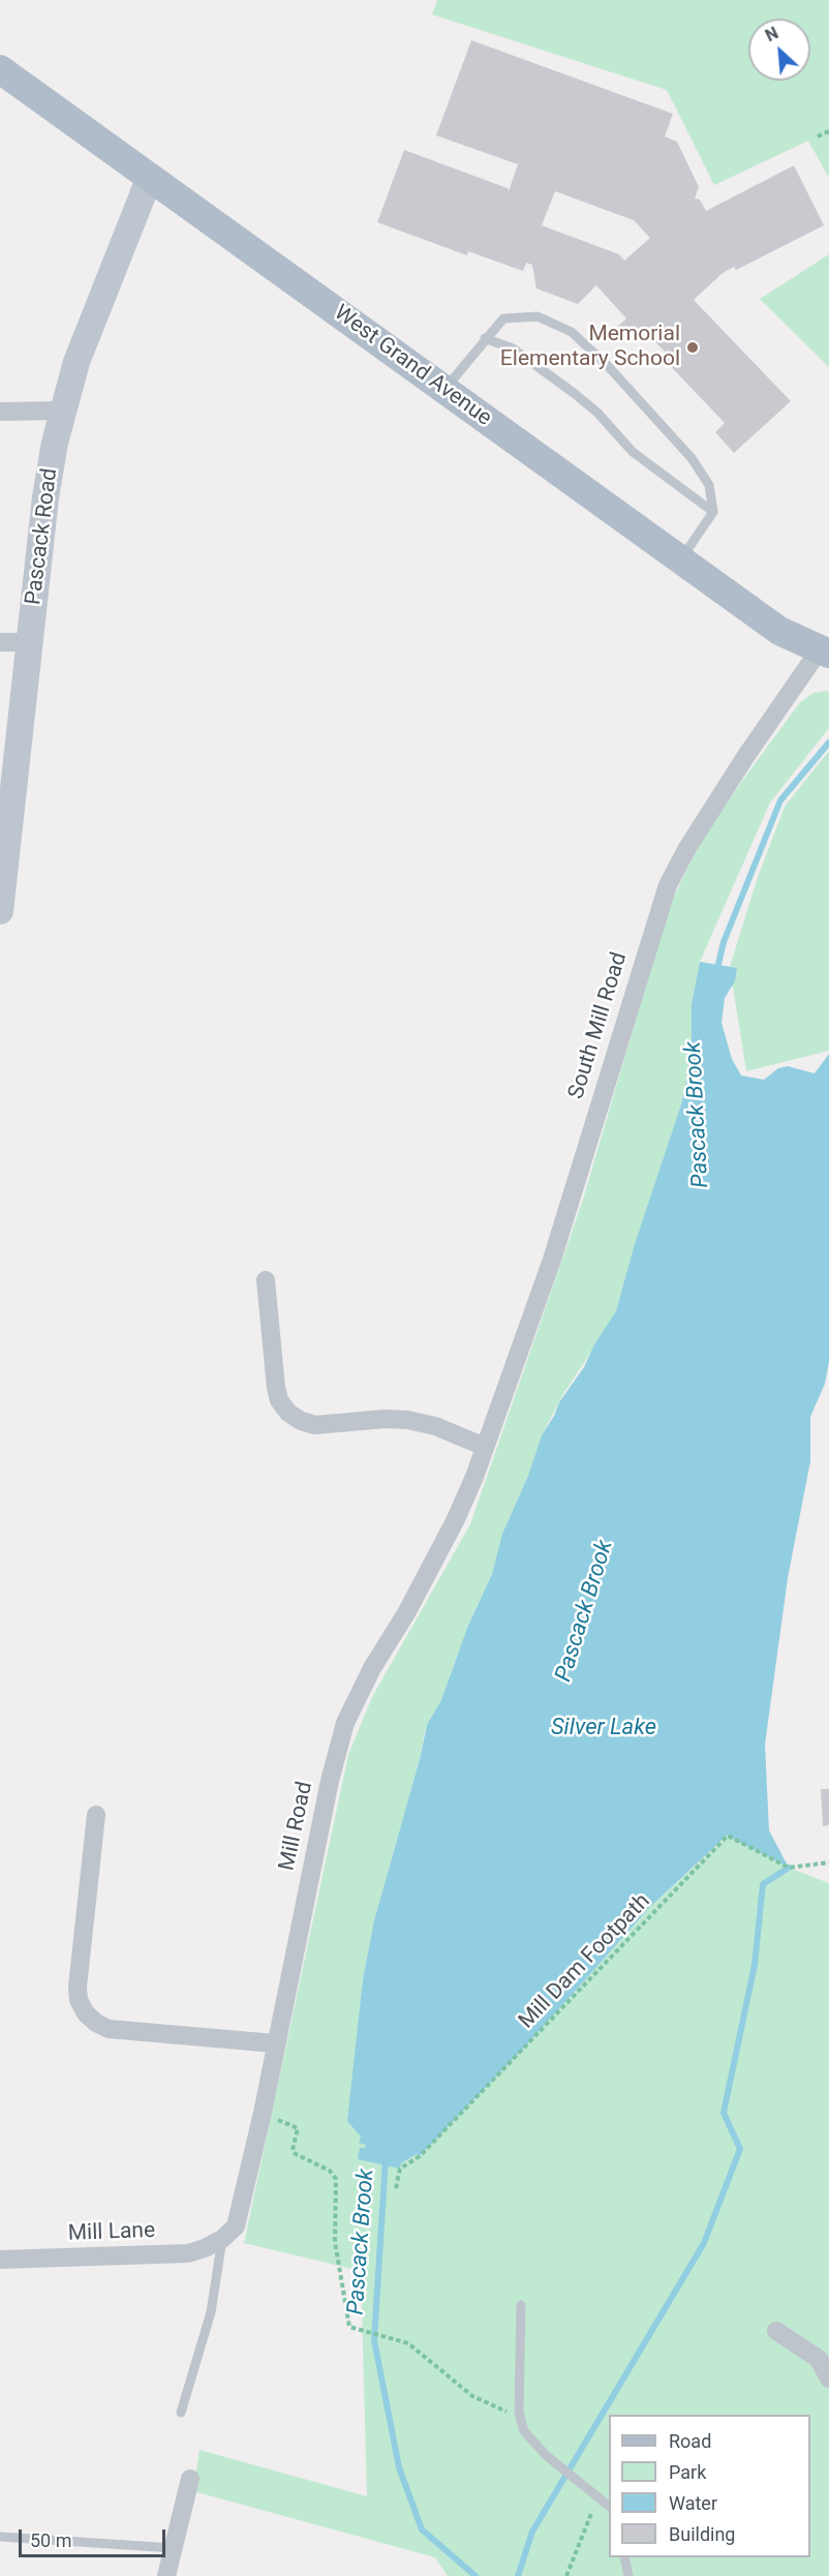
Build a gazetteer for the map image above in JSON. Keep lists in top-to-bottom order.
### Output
{
  "streets": {
    "main road": ["West Grand Avenue"],
    "street": [
      "Pascack Road",
      "South Mill Road",
      "Mill Road",
      "Mill Lane"
    ],
    "path": ["Mill Dam Footpath"]
  },
  "crossings": [
    ["West Grand Avenue", "Pascack Road"],
    ["West Grand Avenue", "South Mill Road"],
    ["South Mill Road", "Mill Road"],
    ["Mill Road", "Mill Lane"]
  ],
  "water": ["Pascack Brook", "Silver Lake"],
  "places": ["Memorial Elementary School"],
  "legend": [
    "Road",
    "Park",
    "Water",
    "Building"
  ],
  "scale_bar": "50 m",
  "north": "top left"
}
